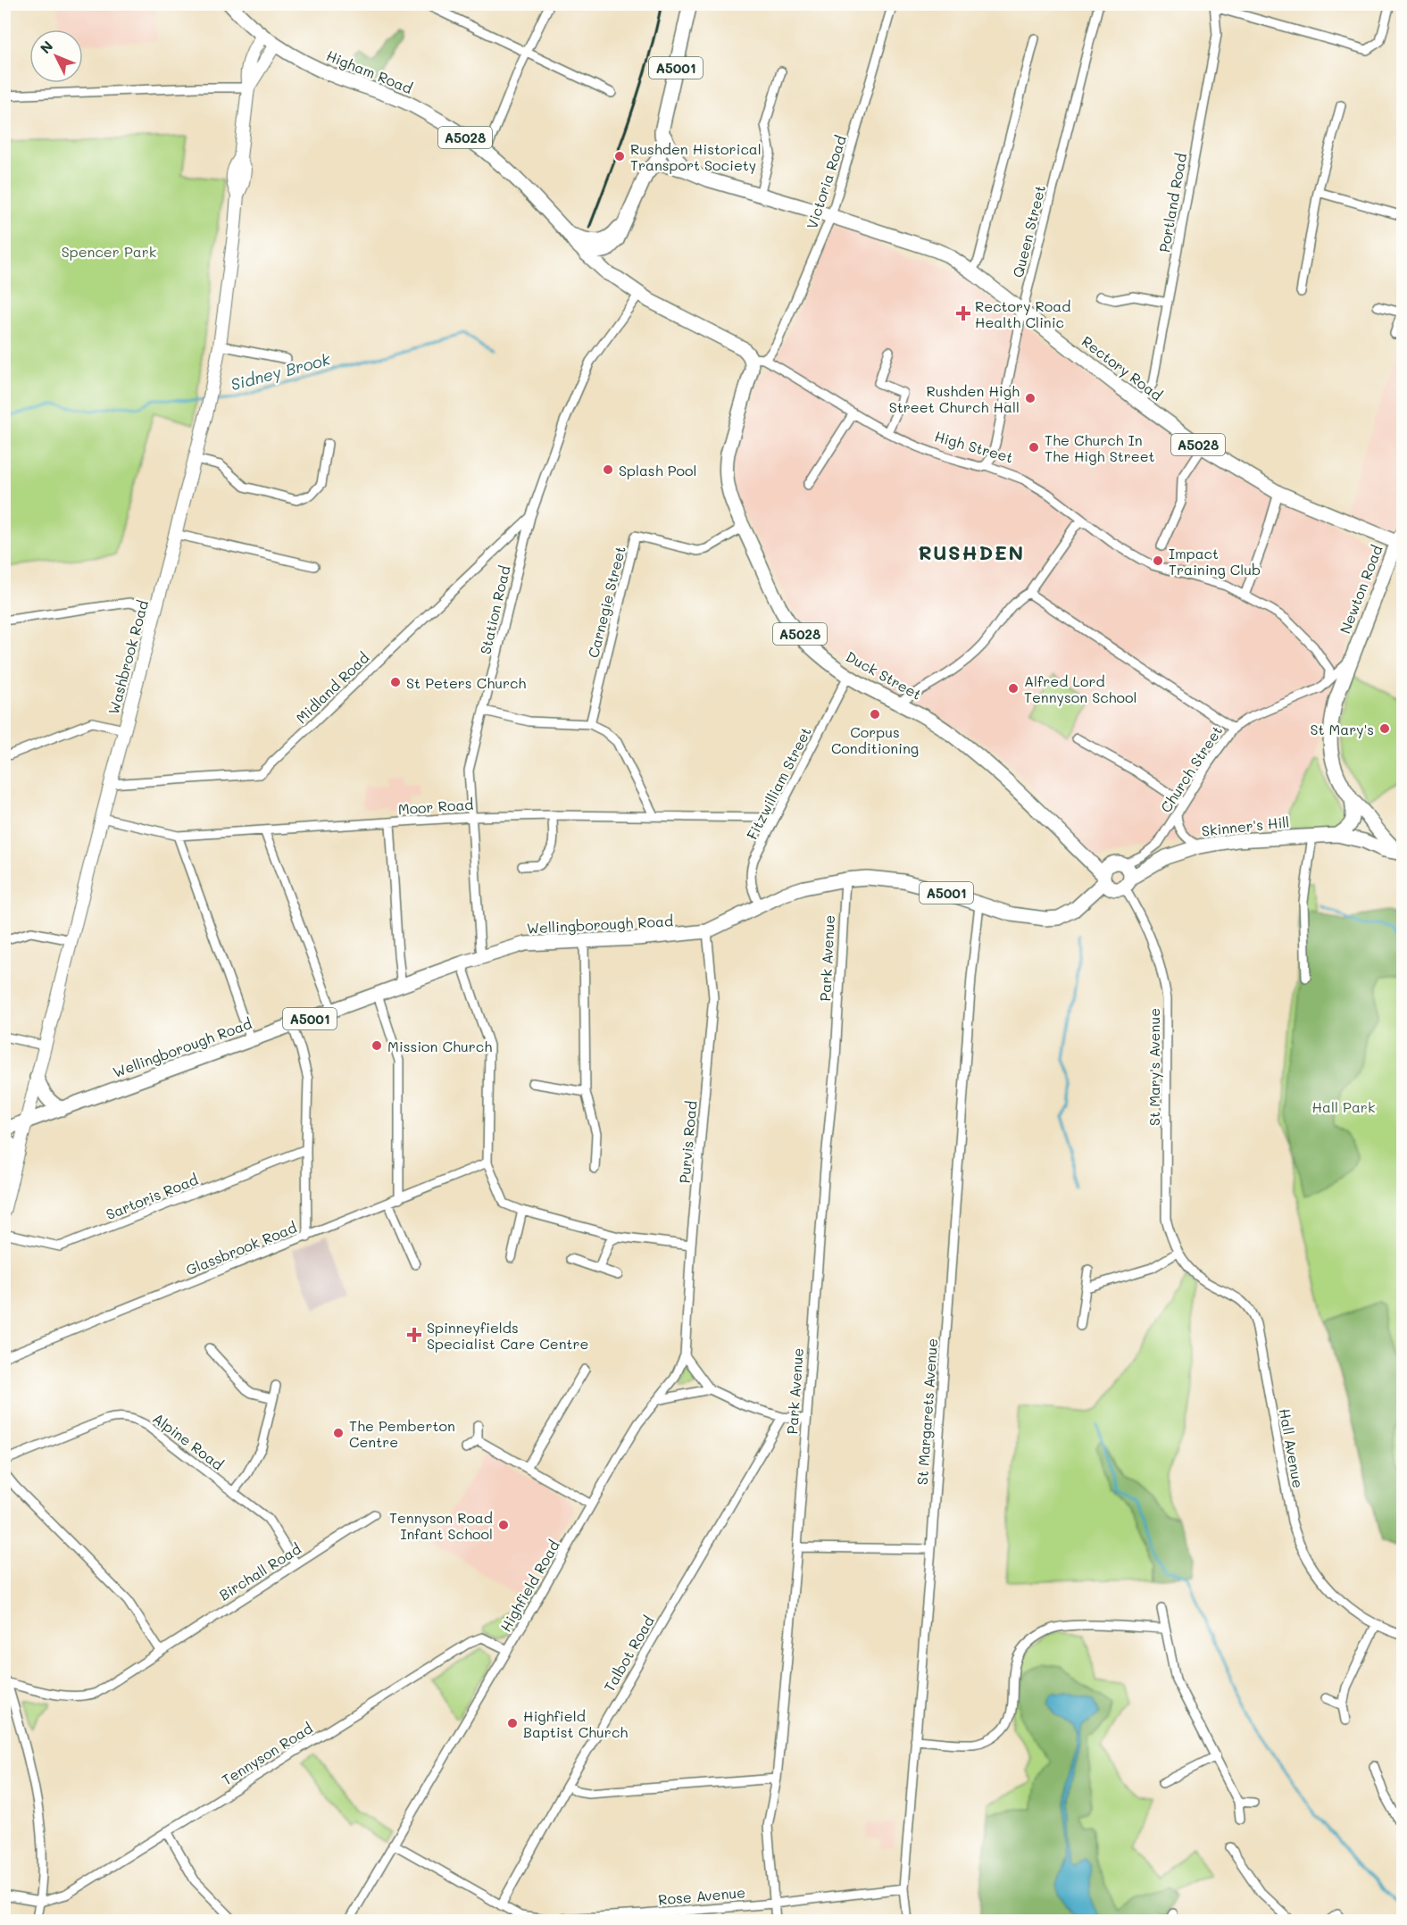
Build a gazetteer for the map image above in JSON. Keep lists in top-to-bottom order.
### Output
{
  "streets": {
    "main road": [
      "A5001",
      "Higham Road",
      "A5028",
      "Rectory Road",
      "High Street",
      "Newton Road",
      "Washbrook Road",
      "Duck Street",
      "Skinner's Hill",
      "Wellingborough Road"
    ],
    "street": [
      "Victoria Road",
      "Portland Road",
      "Queen Street",
      "Carnegie Street",
      "Station Road",
      "Midland Road",
      "Church Street",
      "Fitzwilliam Street",
      "Moor Road",
      "Park Avenue",
      "St Mary's Avenue",
      "Purvis Road",
      "Sartoris Road",
      "Glassbrook Road",
      "St Margarets Avenue",
      "Alpine Road",
      "Hall Avenue",
      "Birchall Road",
      "Highfield Road",
      "Talbot Road",
      "Tennyson Road",
      "Rose Avenue"
    ]
  },
  "crossings": [
    ["A5001", "Rectory Road"],
    ["Higham Road", "High Street"],
    ["Higham Road", "Washbrook Road"],
    ["A5028", "Newton Road"],
    ["A5028", "Duck Street"],
    ["A5028", "Church Street"],
    ["A5028", "Skinner's Hill"],
    ["A5028", "Wellingborough Road"],
    ["A5028", "St Mary's Avenue"],
    ["Victoria Road", "Rectory Road"],
    ["Victoria Road", "High Street"],
    ["Victoria Road", "Duck Street"],
    ["Portland Road", "Rectory Road"],
    ["Queen Street", "Rectory Road"],
    ["Queen Street", "High Street"],
    ["Rectory Road", "Newton Road"],
    ["High Street", "Station Road"],
    ["High Street", "Duck Street"],
    ["High Street", "Church Street"],
    ["Newton Road", "Church Street"],
    ["Carnegie Street", "Duck Street"],
    ["Station Road", "Midland Road"],
    ["Station Road", "Moor Road"],
    ["Station Road", "Wellingborough Road"],
    ["Washbrook Road", "Midland Road"],
    ["Washbrook Road", "Moor Road"],
    ["Washbrook Road", "Wellingborough Road"],
    ["Duck Street", "Church Street"],
    ["Duck Street", "Fitzwilliam Street"],
    ["Duck Street", "Skinner's Hill"],
    ["Duck Street", "Wellingborough Road"],
    ["Duck Street", "St Mary's Avenue"],
    ["Church Street", "Skinner's Hill"],
    ["Church Street", "Wellingborough Road"],
    ["Church Street", "St Mary's Avenue"],
    ["Fitzwilliam Street", "Moor Road"],
    ["Fitzwilliam Street", "Wellingborough Road"],
    ["Skinner's Hill", "Wellingborough Road"],
    ["Skinner's Hill", "St Mary's Avenue"],
    ["Wellingborough Road", "Park Avenue"],
    ["Wellingborough Road", "St Mary's Avenue"],
    ["Wellingborough Road", "Purvis Road"],
    ["Wellingborough Road", "St Margarets Avenue"],
    ["Park Avenue", "Rose Avenue"],
    ["St Mary's Avenue", "Hall Avenue"],
    ["Purvis Road", "Highfield Road"],
    ["St Margarets Avenue", "Rose Avenue"],
    ["Alpine Road", "Birchall Road"],
    ["Highfield Road", "Tennyson Road"],
    ["Highfield Road", "Rose Avenue"],
    ["Talbot Road", "Rose Avenue"]
  ],
  "districts": ["RUSHDEN"],
  "water": ["Sidney Brook"],
  "parks": ["Spencer Park", "Hall Park"],
  "places": {
    "other": [
      "Rushden Historical Transport Society",
      "Rushden High Street Church Hall",
      "The Church In The High Street",
      "Splash Pool",
      "Impact Training Club",
      "St Peters Church",
      "Alfred Lord Tennyson School",
      "Corpus Conditioning",
      "St Mary's",
      "Mission Church",
      "The Pemberton Centre",
      "Tennyson Road Infant School",
      "Highfield Baptist Church"
    ],
    "health": ["Rectory Road Health Clinic", "Spinneyfields Specialist Care Centre"]
  },
  "north": "top left"
}
